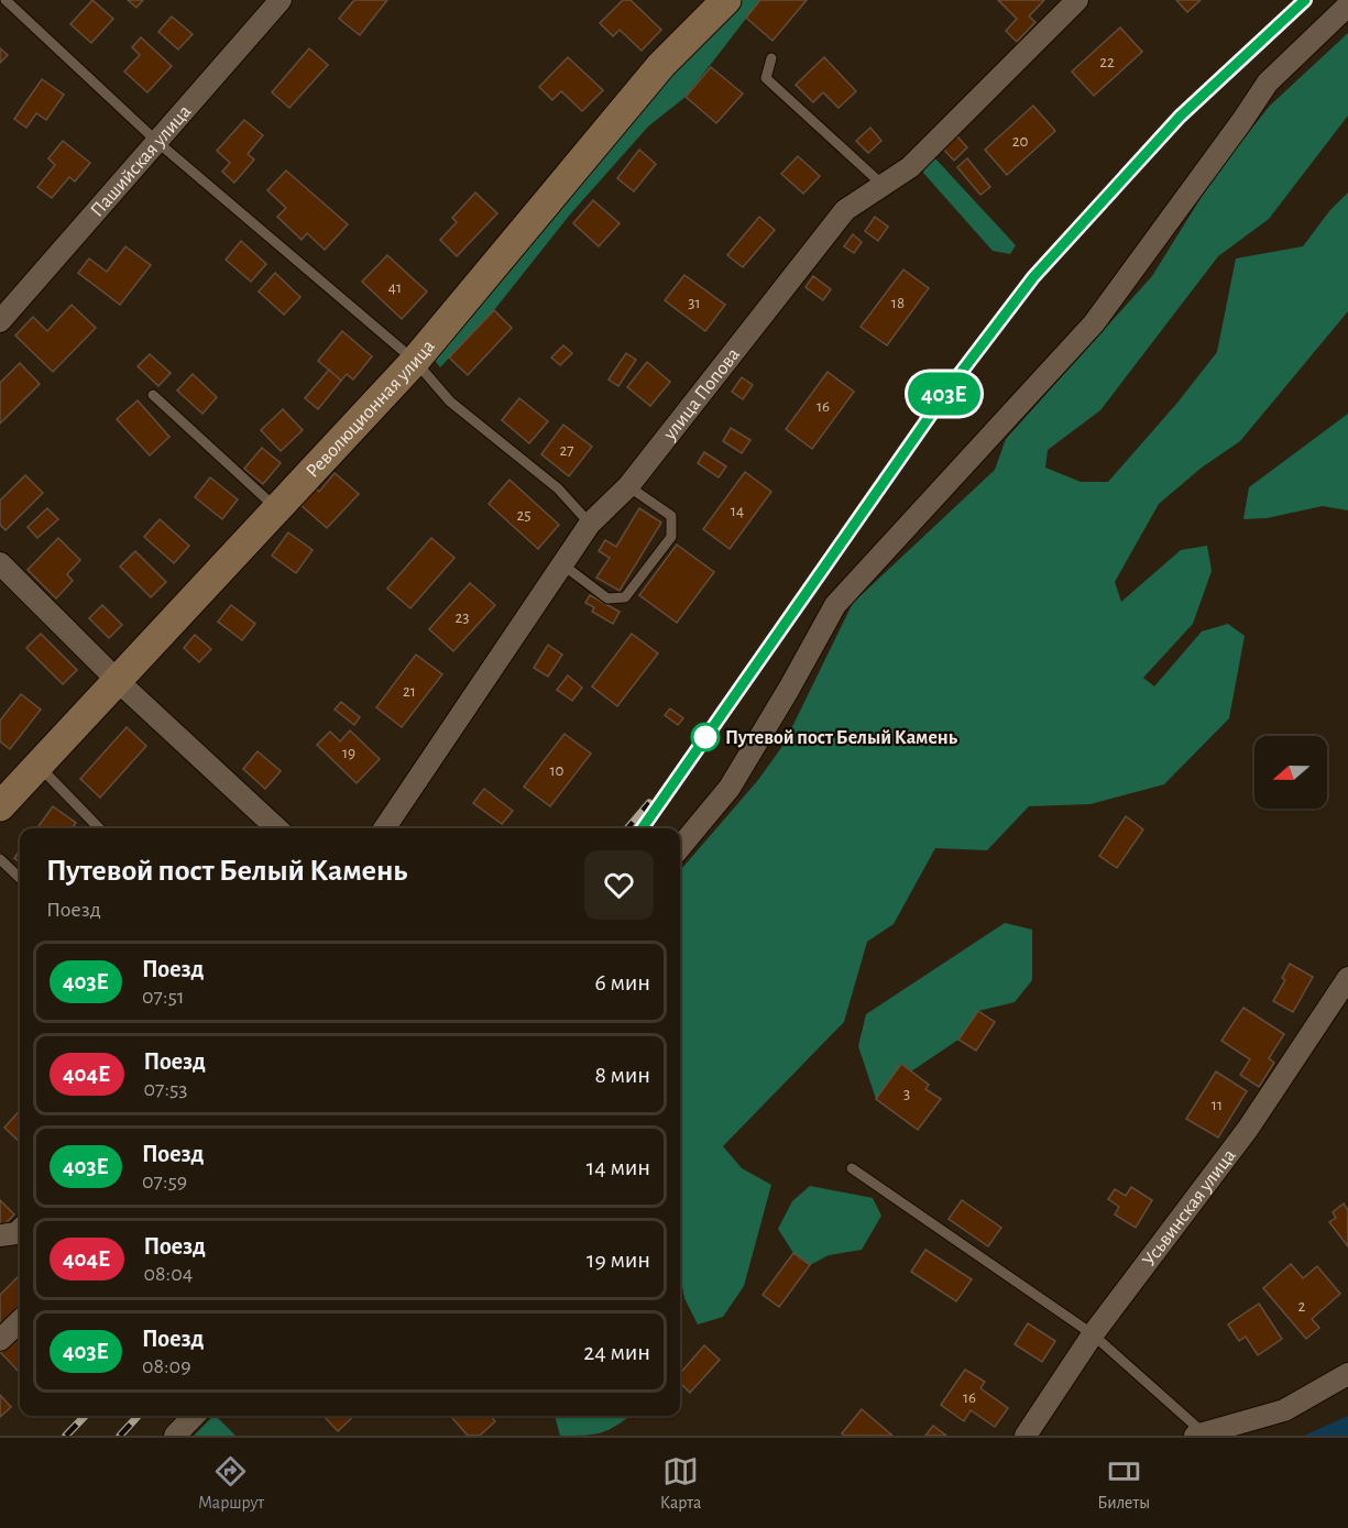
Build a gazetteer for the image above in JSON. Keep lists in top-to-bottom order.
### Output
{
  "streets": {
    "street": [
      "Пашийская улица",
      "улица Попова",
      "Революционная улица",
      "Усьвинская улица"
    ]
  },
  "places": ["Путевой пост Белый Камень"],
  "house_numbers": [
    "22",
    "20",
    "41",
    "31",
    "18",
    "16",
    "27",
    "14",
    "25",
    "23",
    "21",
    "19",
    "10",
    "3",
    "11",
    "2",
    "16"
  ],
  "north": "left",
  "page": {
    "on_map": "403Е",
    "heading": ["Путевой пост Белый Камень", "Поезд"],
    "list": [
      {
        "mark": "403Е",
        "name": "Поезд",
        "note": "07:51",
        "value": "6 мин"
      },
      {
        "mark": "404Е",
        "name": "Поезд",
        "note": "07:53",
        "value": "8 мин"
      },
      {
        "mark": "403Е",
        "name": "Поезд",
        "note": "07:59",
        "value": "14 мин"
      },
      {
        "mark": "404Е",
        "name": "Поезд",
        "note": "08:04",
        "value": "19 мин"
      },
      {
        "mark": "403Е",
        "name": "Поезд",
        "note": "08:09",
        "value": "24 мин"
      }
    ],
    "tabs": ["Маршрут", "Карта", "Билеты"]
  }
}
